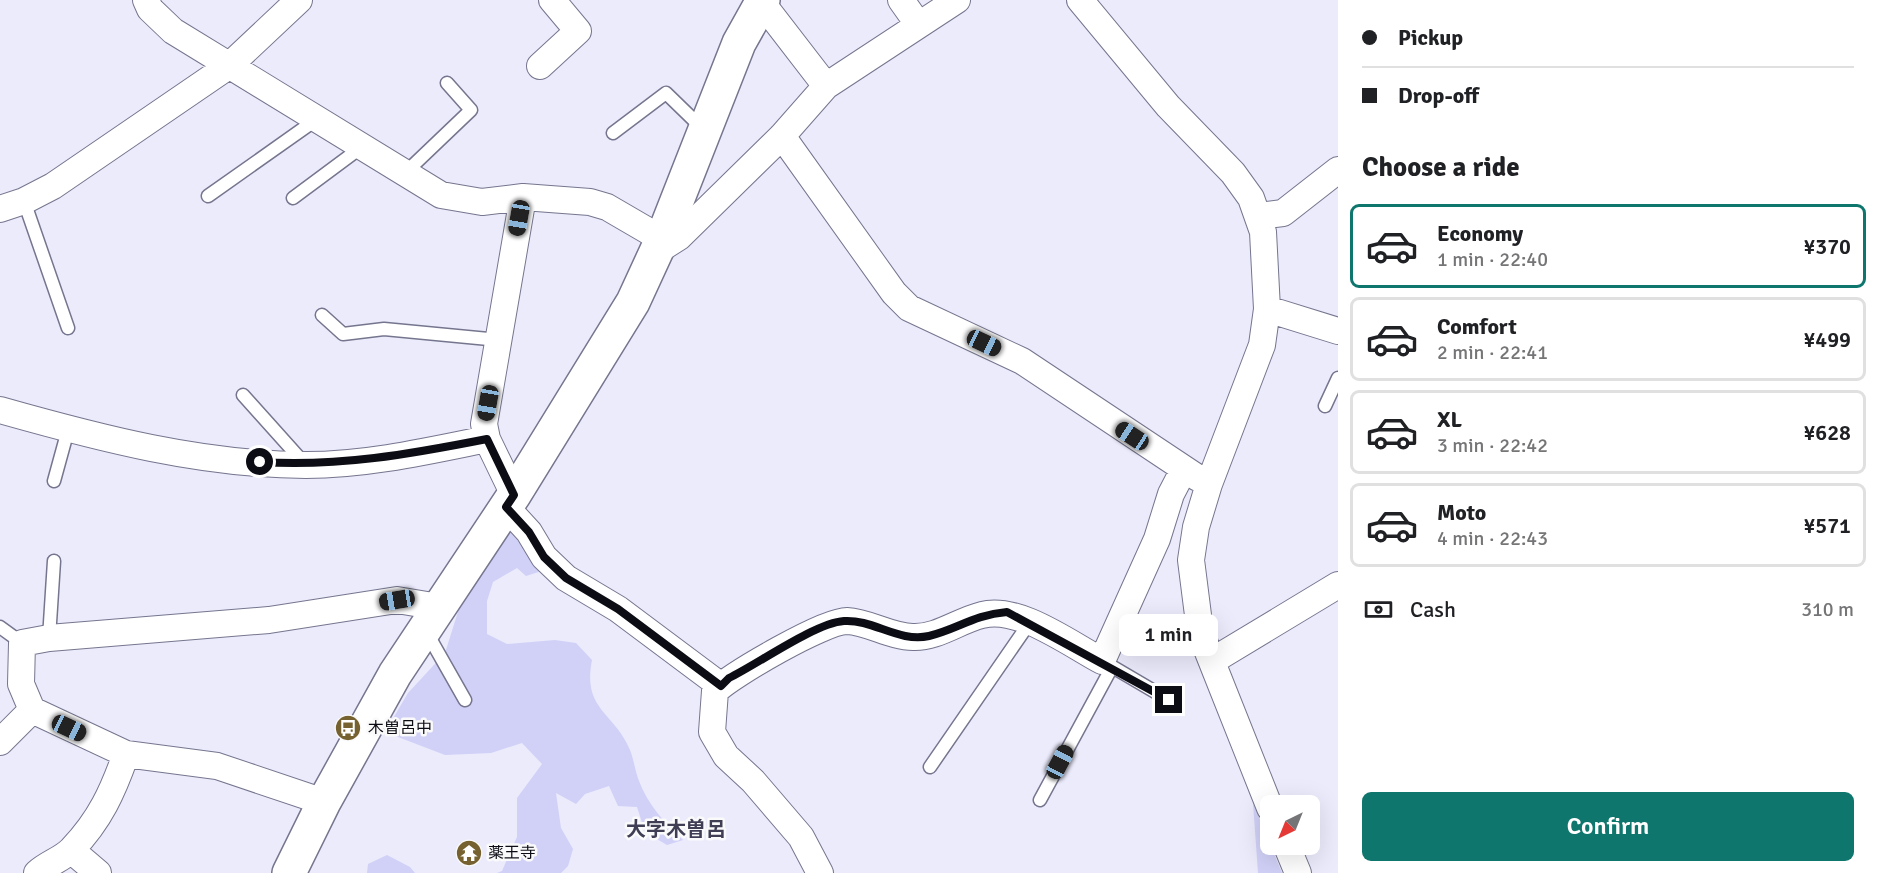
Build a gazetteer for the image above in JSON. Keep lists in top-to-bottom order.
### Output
{
  "districts": ["大字木曽呂"],
  "places": {
    "bus stop": ["木曽呂中"],
    "temple": ["薬王寺"]
  },
  "north": "bottom left",
  "page": {
    "banner": ["Pickup", "Drop-off"],
    "heading": "Choose a ride",
    "list": [
      {
        "name": "Economy",
        "note": "1 min · 22:40",
        "value": "¥370"
      },
      {
        "name": "Comfort",
        "note": "2 min · 22:41",
        "value": "¥499"
      },
      {
        "name": "XL",
        "note": "3 min · 22:42",
        "value": "¥628"
      },
      {
        "name": "Moto",
        "note": "4 min · 22:43",
        "value": "¥571"
      }
    ],
    "pay": ["Cash", "310 m"],
    "bubble": "1 min",
    "buttons": "Confirm"
  }
}
